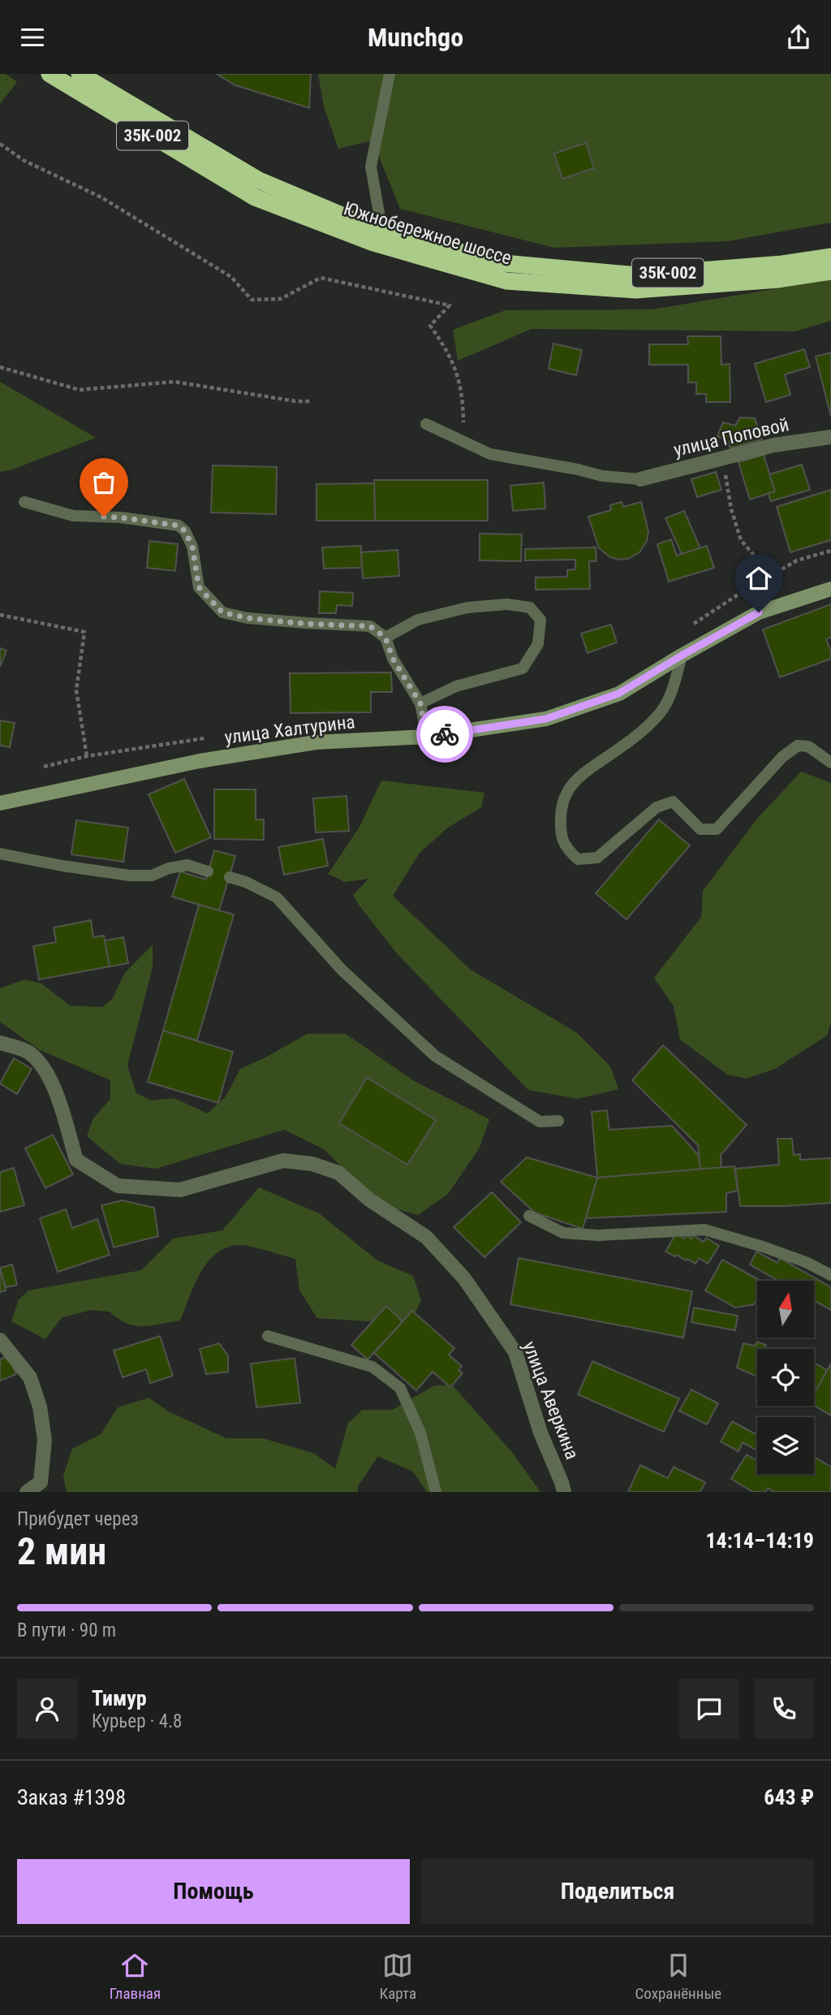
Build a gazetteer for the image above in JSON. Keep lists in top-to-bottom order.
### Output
{
  "streets": {
    "highway": ["35К-002", "Южнобережное шоссе"],
    "street": ["улица Поповой", "улица Халтурина", "улица Аверкина"]
  },
  "north": "top",
  "page": {
    "header": "Munchgo",
    "heading": ["2 мин", "Прибудет через", "14:14–14:19"],
    "panel": [
      "Тимур",
      "Курьер · 4.8",
      "Заказ #1398",
      "643 ₽"
    ],
    "bar": "В пути · 90 m",
    "buttons": ["Помощь", "Поделиться"],
    "tabs": ["Главная", "Карта", "Сохранённые"]
  }
}
